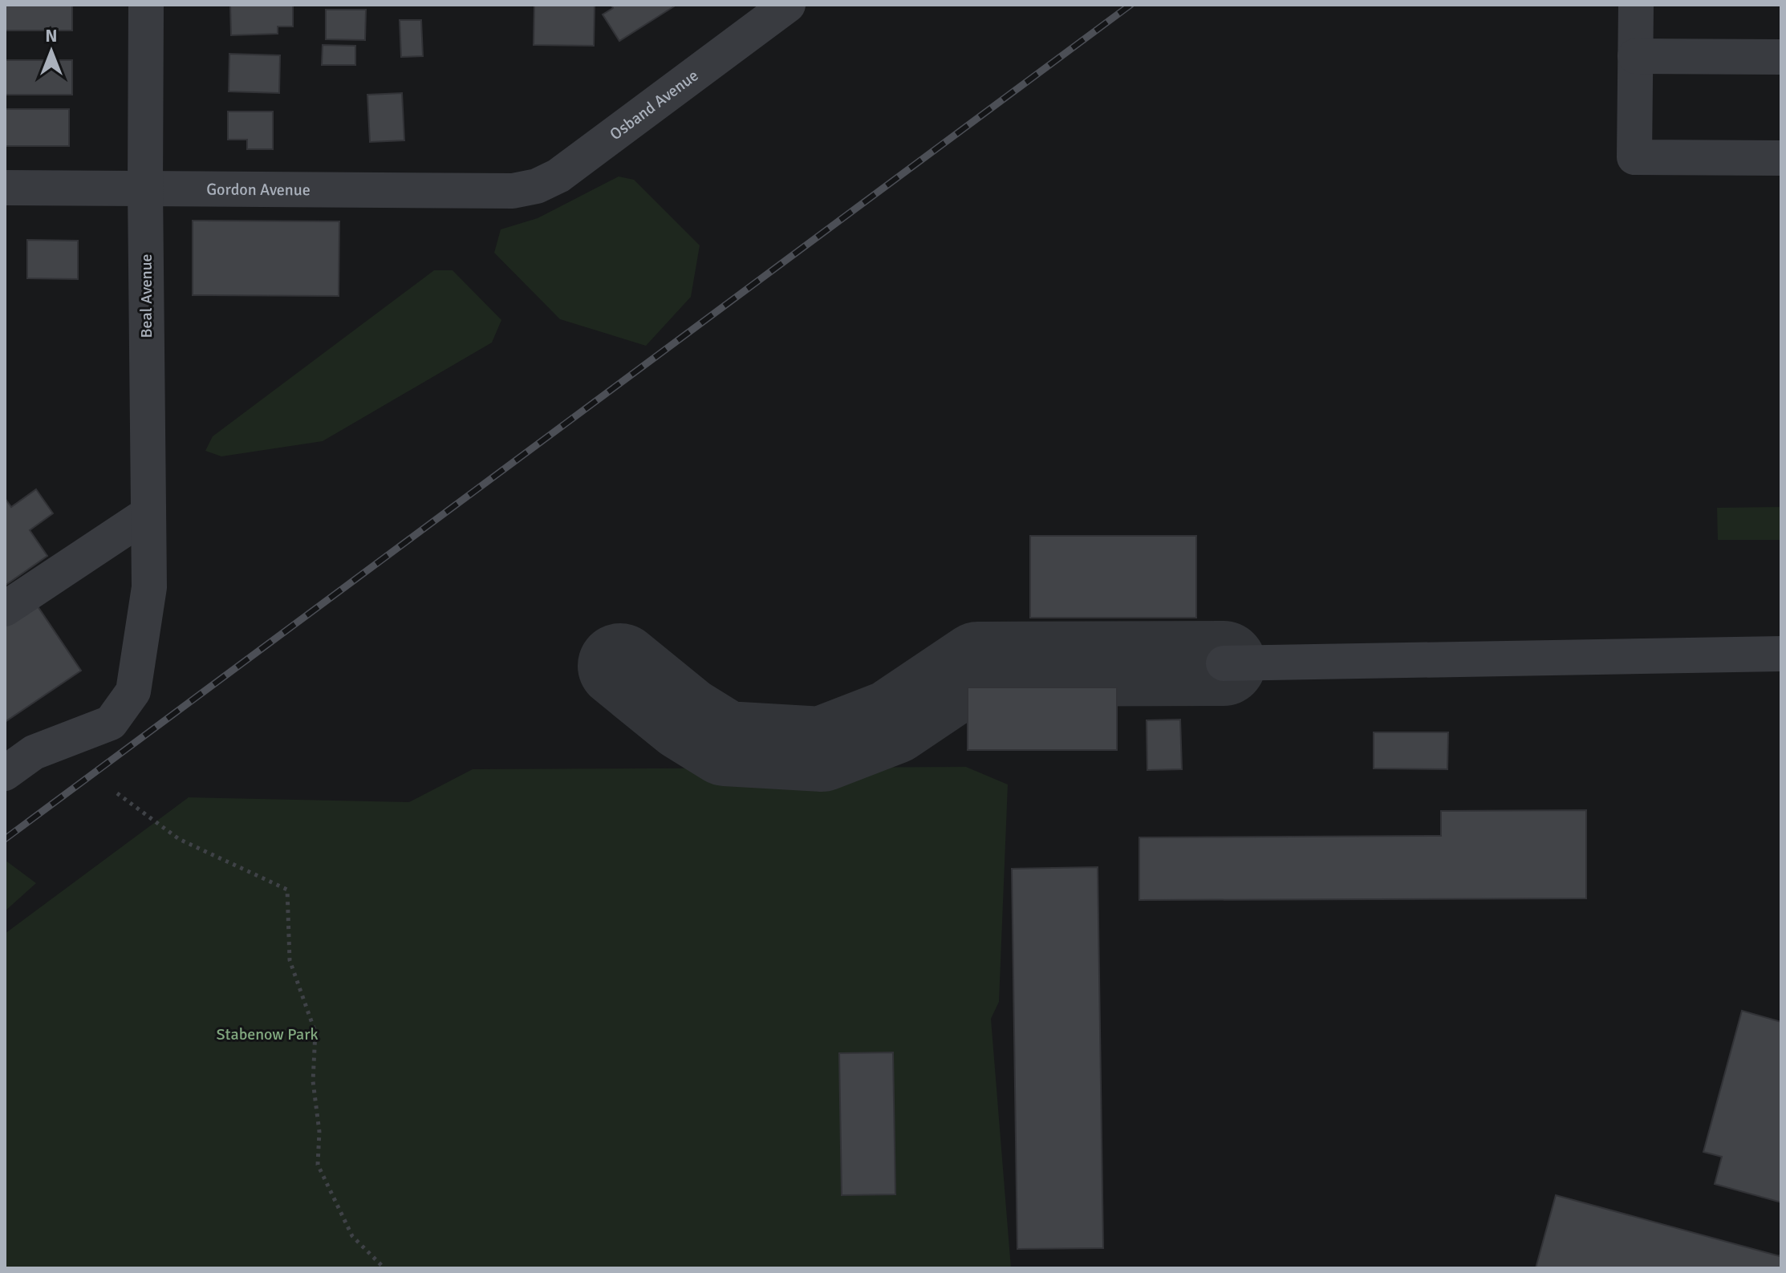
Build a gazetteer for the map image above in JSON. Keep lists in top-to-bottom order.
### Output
{
  "streets": {
    "street": ["Osband Avenue", "Gordon Avenue", "Beal Avenue"]
  },
  "crossings": [
    ["Osband Avenue", "Gordon Avenue"],
    ["Gordon Avenue", "Beal Avenue"]
  ],
  "parks": ["Stabenow Park"],
  "north": "top"
}
